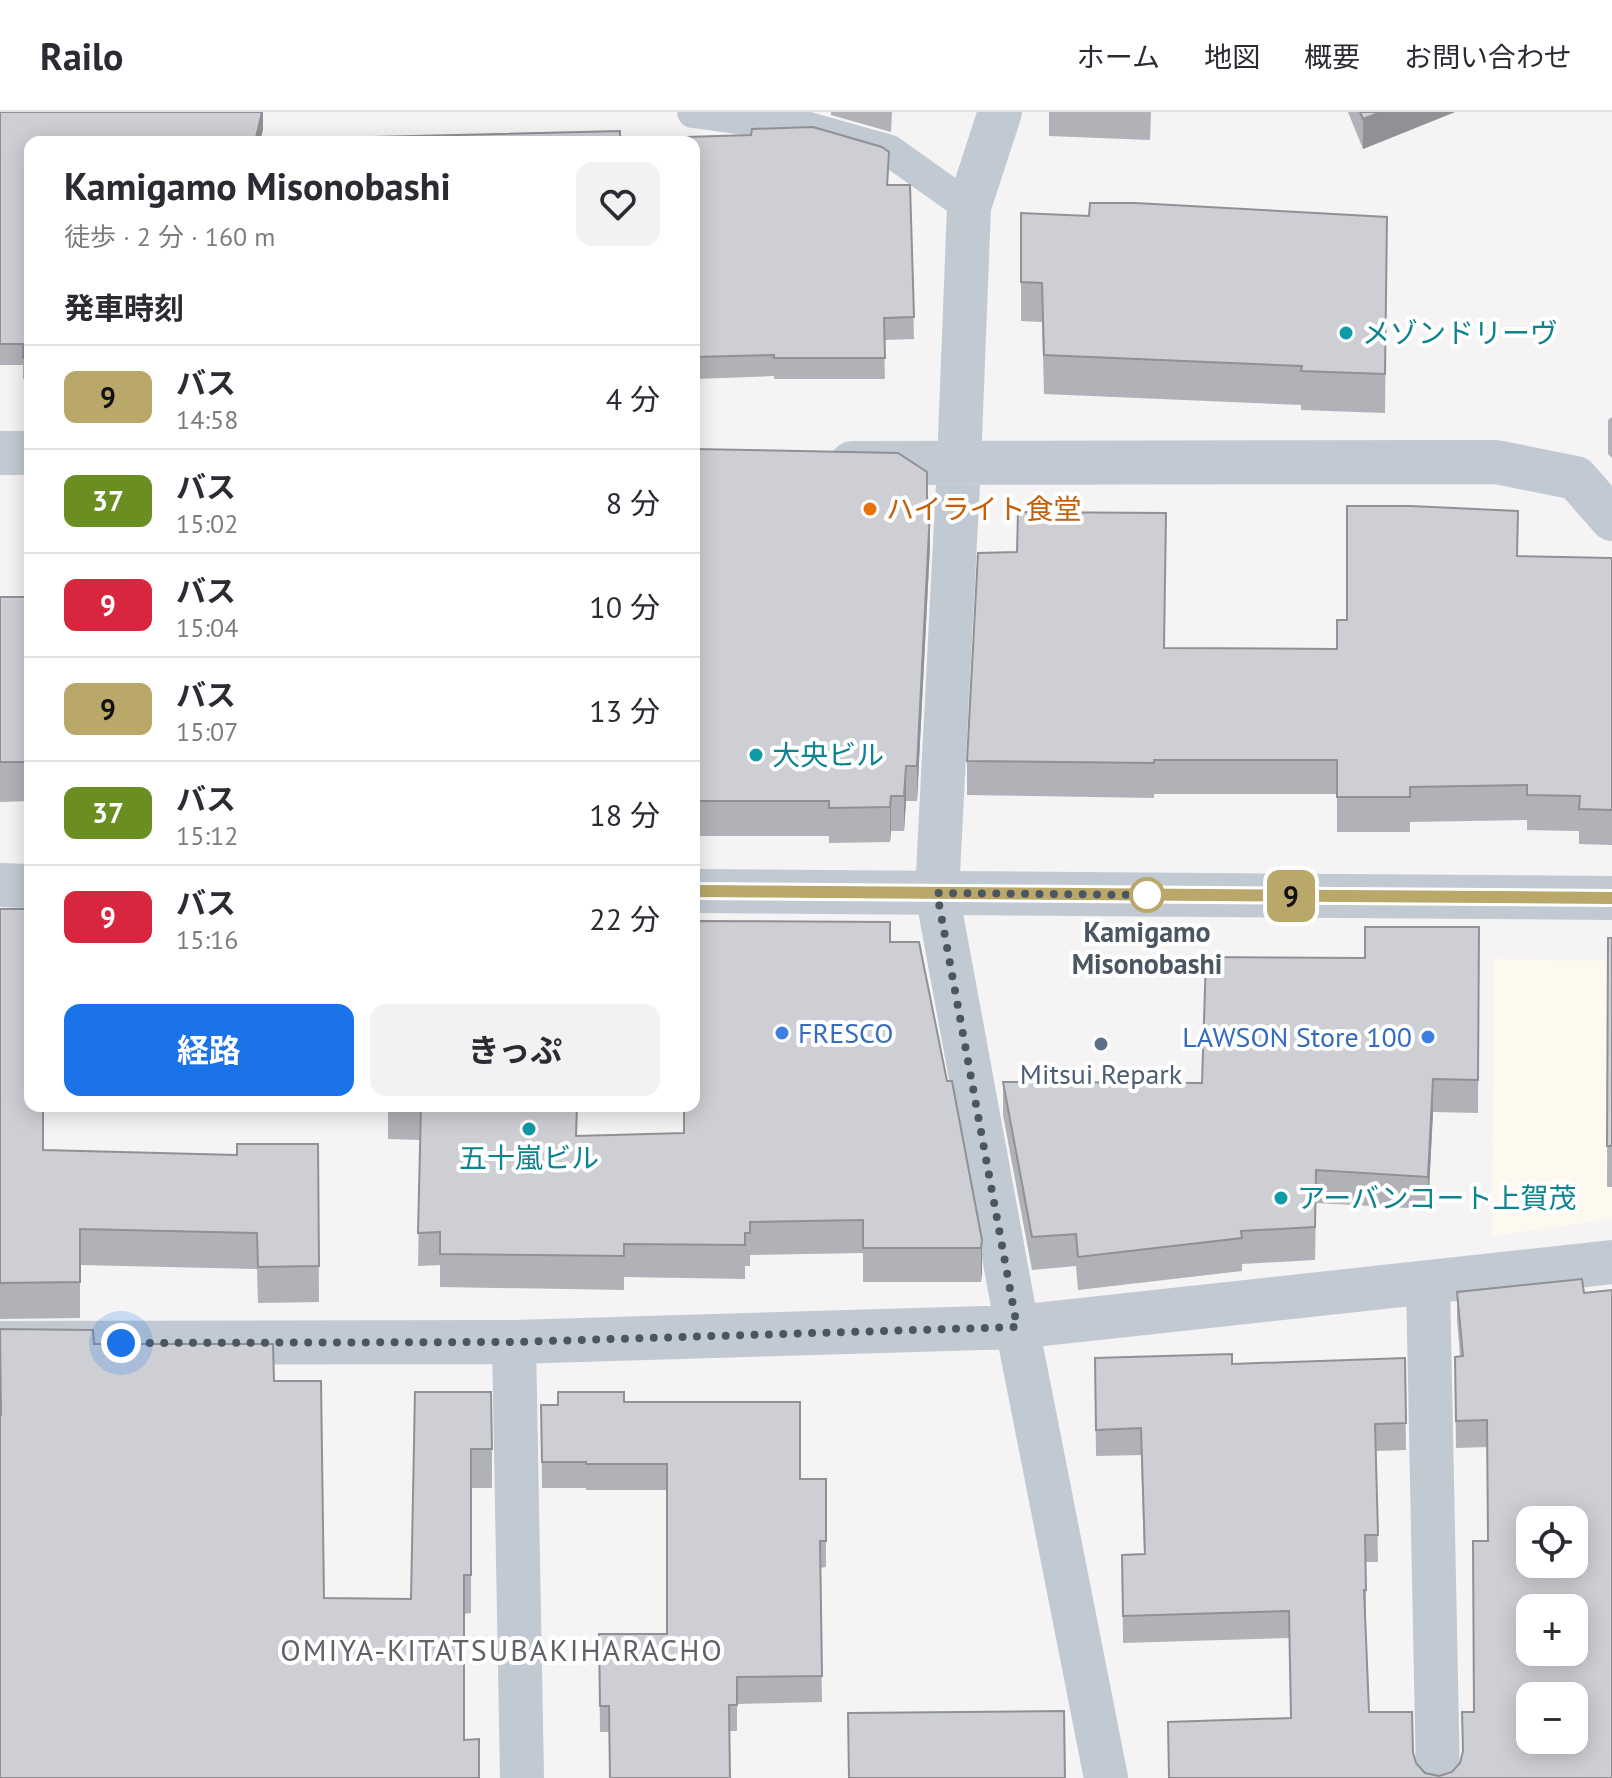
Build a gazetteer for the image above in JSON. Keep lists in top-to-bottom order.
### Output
{
  "districts": ["OMIYA-KITATSUBAKIHARACHO"],
  "places": [
    "メゾンドリーヴ",
    "ハイライト食堂",
    "大央ビル",
    "Kamigamo Misonobashi",
    "FRESCO",
    "LAWSON Store 100",
    "Mitsui Repark",
    "五十嵐ビル",
    "アーバンコート上賀茂"
  ],
  "lines": ["bus line 9"],
  "page": {
    "header": "Railo",
    "nav": [
      "ホーム",
      "地図",
      "概要",
      "お問い合わせ"
    ],
    "on_map": "9",
    "heading": [
      ["Kamigamo Misonobashi", "徒歩 · 2 分 · 160 m"],
      "発車時刻"
    ],
    "list": [
      {
        "mark": "9",
        "name": "バス",
        "note": "14:58",
        "value": "4 分"
      },
      {
        "mark": "37",
        "name": "バス",
        "note": "15:02",
        "value": "8 分"
      },
      {
        "mark": "9",
        "name": "バス",
        "note": "15:04",
        "value": "10 分"
      },
      {
        "mark": "9",
        "name": "バス",
        "note": "15:07",
        "value": "13 分"
      },
      {
        "mark": "37",
        "name": "バス",
        "note": "15:12",
        "value": "18 分"
      },
      {
        "mark": "9",
        "name": "バス",
        "note": "15:16",
        "value": "22 分"
      }
    ],
    "buttons": ["経路", "きっぷ"],
    "map_buttons": ["+", "−"]
  }
}
